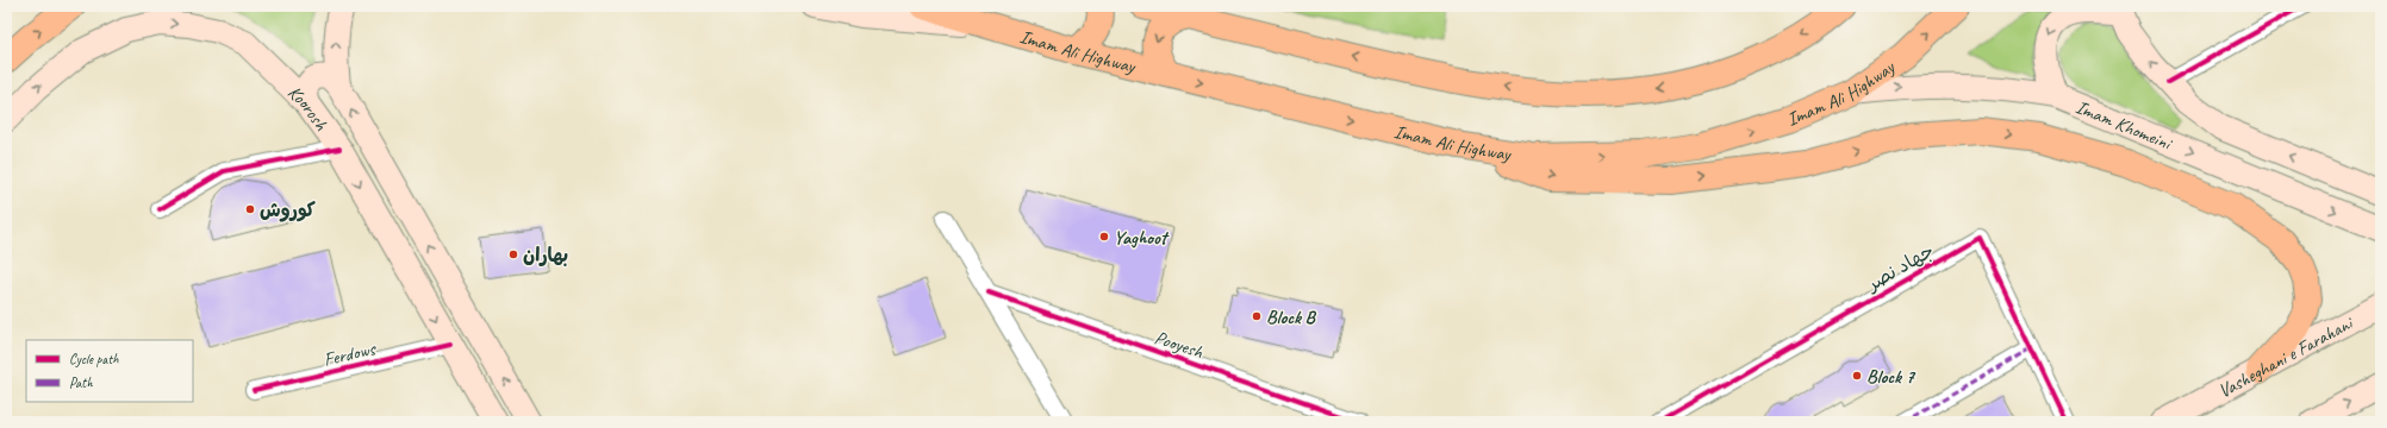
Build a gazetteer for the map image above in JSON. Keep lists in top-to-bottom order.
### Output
{
  "streets": {
    "highway": ["Imam Ali Highway"],
    "main road": ["Koorosh", "Imam Khomeini", "Vasheghani e Farahani"],
    "street": ["جهاد نصر", "Pooyesh", "Ferdows"]
  },
  "crossings": [
    ["Imam Ali Highway", "Imam Khomeini"],
    ["Koorosh", "Ferdows"]
  ],
  "places": [
    "کوروش",
    "Yaghoot",
    "بهاران",
    "Block B",
    "Block 7"
  ],
  "legend": ["Cycle path", "Path"]
}
